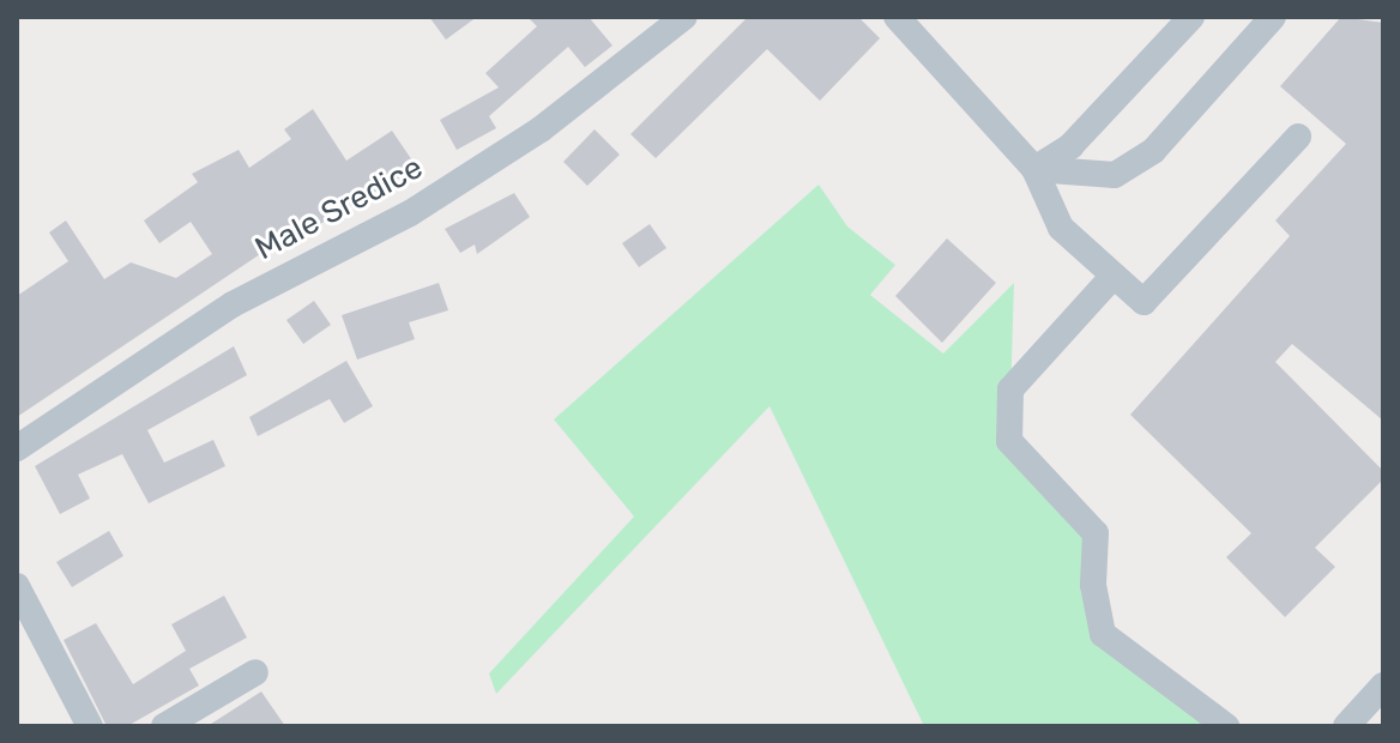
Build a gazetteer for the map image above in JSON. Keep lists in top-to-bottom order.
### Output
{
  "streets": {
    "street": ["Male Sredice"]
  }
}
